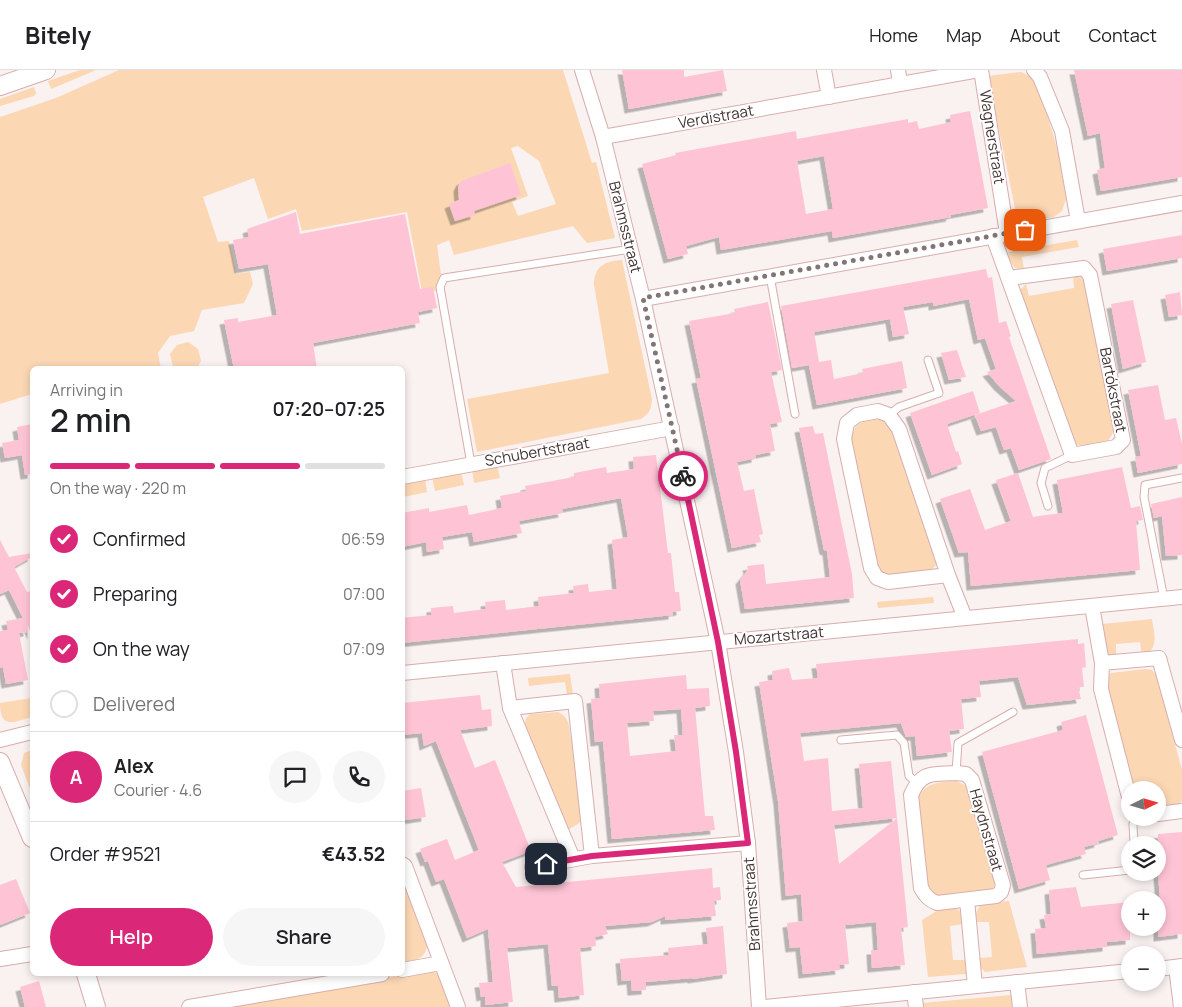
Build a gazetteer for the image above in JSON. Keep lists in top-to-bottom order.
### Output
{
  "streets": {
    "street": [
      "Verdistraat",
      "Wagnerstraat",
      "Brahmsstraat",
      "Bartókstraat",
      "Schubertstraat",
      "Mozartstraat",
      "Haydnstraat"
    ]
  },
  "crossings": [
    ["Verdistraat", "Wagnerstraat"],
    ["Verdistraat", "Brahmsstraat"],
    ["Brahmsstraat", "Schubertstraat"],
    ["Brahmsstraat", "Mozartstraat"]
  ],
  "north": "right",
  "page": {
    "header": "Bitely",
    "nav": [
      "Home",
      "Map",
      "About",
      "Contact"
    ],
    "heading": ["2 min", "Arriving in", "07:20–07:25"],
    "panel": [
      "Alex",
      "Courier · 4.6",
      "Order #9521",
      "€43.52"
    ],
    "bar": "On the way · 220 m",
    "list": [
      ["Confirmed", "06:59"],
      ["Preparing", "07:00"],
      ["On the way", "07:09"],
      "Delivered"
    ],
    "round": "A",
    "map_buttons": ["+", "−"],
    "buttons": ["Help", "Share"]
  }
}
